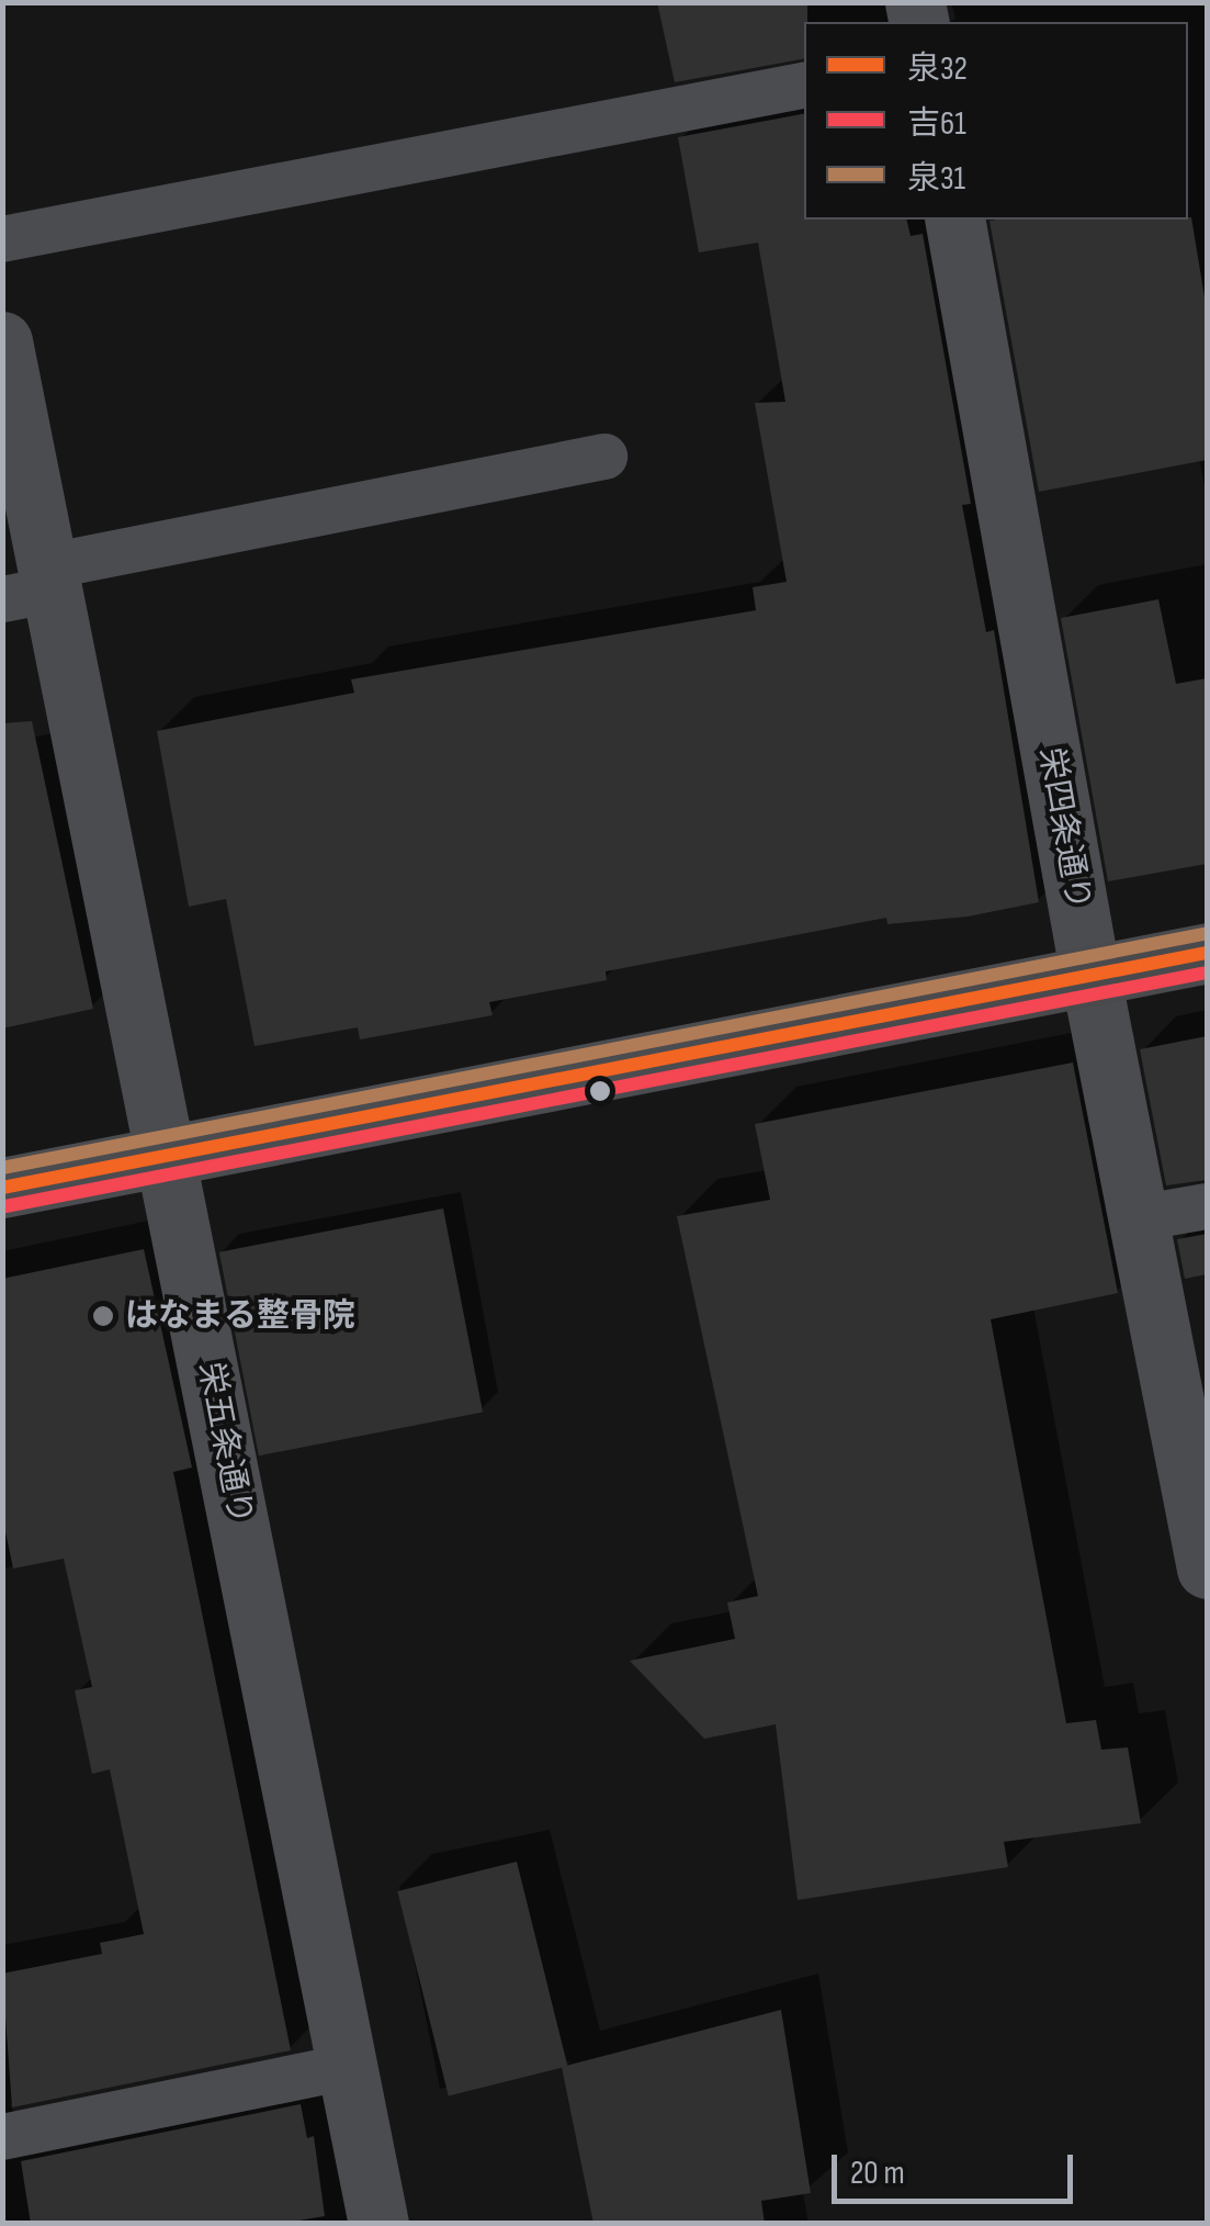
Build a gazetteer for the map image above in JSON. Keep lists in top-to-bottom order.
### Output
{
  "streets": {
    "street": ["栄四条通り", "栄五条通り"]
  },
  "places": ["はなまる整骨院"],
  "lines": ["transit line 泉31", "transit line 泉32", "transit line 吉61"],
  "legend": ["泉32", "吉61", "泉31"],
  "scale_bar": "20 m"
}
